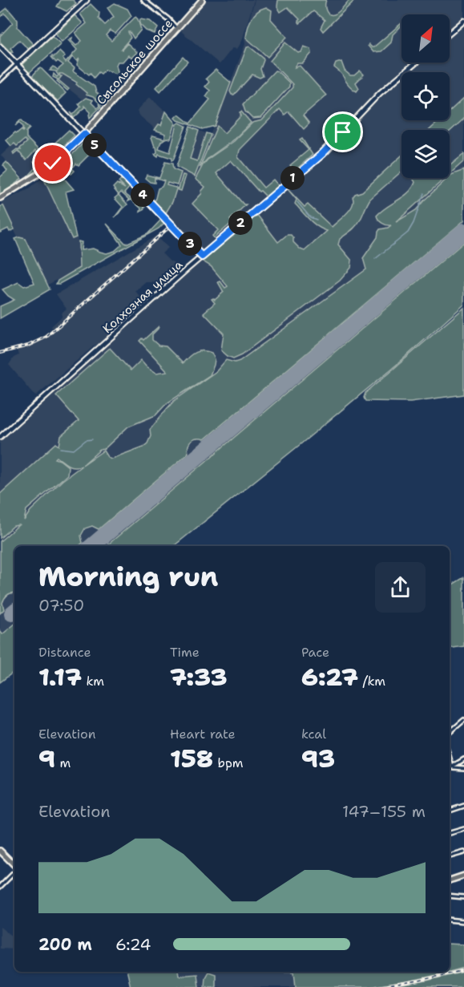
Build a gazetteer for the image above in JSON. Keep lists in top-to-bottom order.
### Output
{
  "streets": {
    "main road": ["Сысольское шоссе"],
    "street": ["Колхозная улица"]
  },
  "north": "top right",
  "page": {
    "pins": [
      "5",
      "1",
      "4",
      "2",
      "3"
    ],
    "heading": ["Morning run", "07:50"],
    "stats": [
      ["Distance", "1.17 km"],
      ["Time", "7:33"],
      ["Pace", "6:27 /km"],
      ["Elevation", "9 m"],
      ["Heart rate", "158 bpm"],
      ["kcal", "93"]
    ],
    "chart": ["Elevation", "147–155 m"],
    "list": [
      {
        "name": "200 m",
        "note": "6:24"
      }
    ]
  }
}
